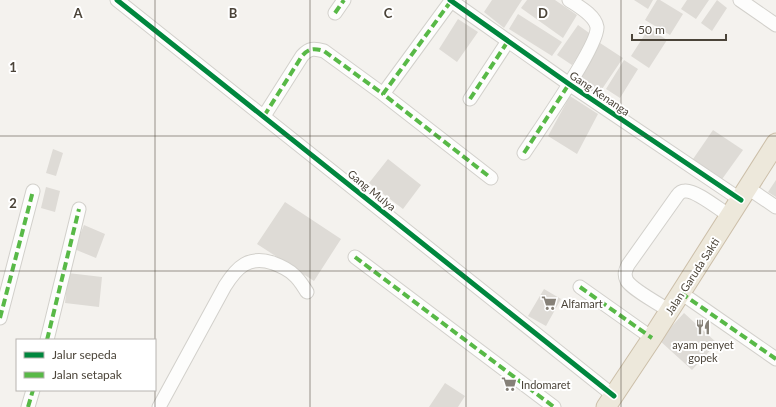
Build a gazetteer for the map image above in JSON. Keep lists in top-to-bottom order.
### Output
{
  "streets": {
    "highway": ["Jalan Garuda Sakti"],
    "street": ["Gang Kenanga", "Gang Mulya"]
  },
  "crossings": [
    ["Gang Kenanga", "Jalan Garuda Sakti"],
    ["Gang Mulya", "Jalan Garuda Sakti"]
  ],
  "places": {
    "supermarket": ["Alfamart", "Indomaret"],
    "restaurant": ["ayam penyet gopek"]
  },
  "legend": ["Jalur sepeda", "Jalan setapak"],
  "scale_bar": "50 m",
  "grid": {
    "columns": [
      "A",
      "B",
      "C",
      "D"
    ],
    "rows": ["1", "2"]
  }
}
